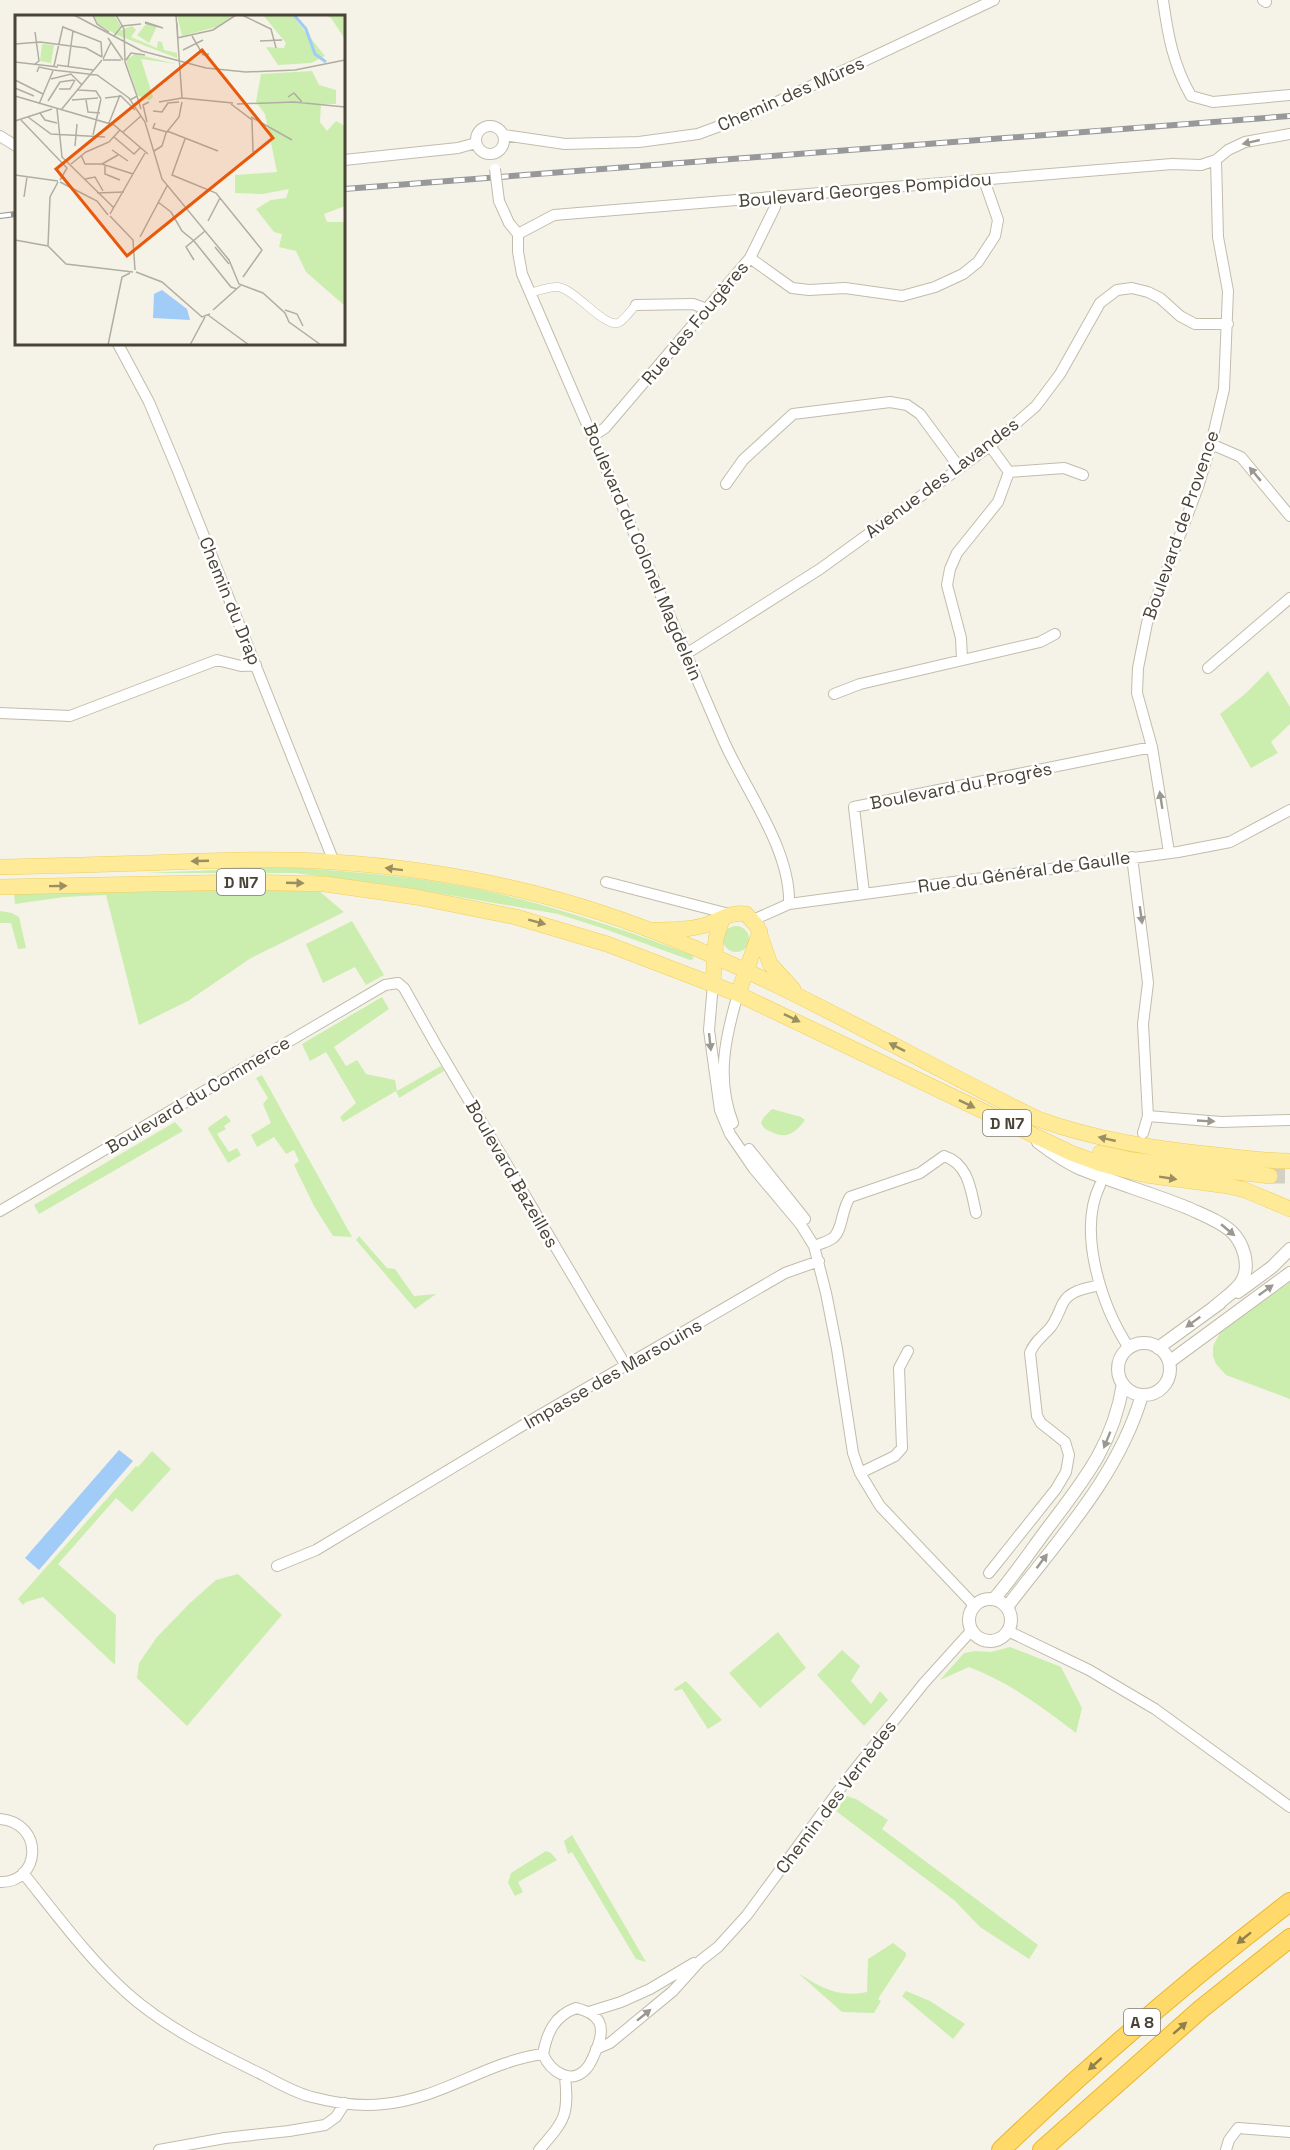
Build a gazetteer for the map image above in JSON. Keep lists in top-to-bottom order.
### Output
{
  "streets": {
    "highway": ["A 8"],
    "main road": ["D N7"],
    "street": [
      "Chemin des Mûres",
      "Boulevard Georges Pompidou",
      "Rue des Fougères",
      "Avenue des Lavandes",
      "Boulevard de Provence",
      "Boulevard du Colonel Magdelein",
      "Chemin du Drap",
      "Boulevard du Progrès",
      "Rue du Général de Gaulle",
      "Boulevard du Commerce",
      "Boulevard Bazeilles",
      "Impasse des Marsouins",
      "Chemin des Vernèdes"
    ]
  },
  "crossings": [
    ["Chemin des Mûres", "Boulevard du Colonel Magdelein"],
    ["Boulevard Georges Pompidou", "Rue des Fougères"],
    ["Boulevard Georges Pompidou", "Boulevard de Provence"],
    ["Boulevard Georges Pompidou", "Boulevard du Colonel Magdelein"],
    ["Rue des Fougères", "Boulevard du Colonel Magdelein"],
    ["Avenue des Lavandes", "Boulevard de Provence"],
    ["Avenue des Lavandes", "Boulevard du Colonel Magdelein"],
    ["Boulevard de Provence", "Boulevard du Progrès"],
    ["Boulevard de Provence", "Rue du Général de Gaulle"],
    ["Boulevard du Colonel Magdelein", "Rue du Général de Gaulle"],
    ["Chemin du Drap", "D N7"],
    ["Boulevard du Progrès", "Rue du Général de Gaulle"],
    ["Boulevard du Commerce", "Boulevard Bazeilles"],
    ["Boulevard Bazeilles", "Impasse des Marsouins"]
  ]
}
